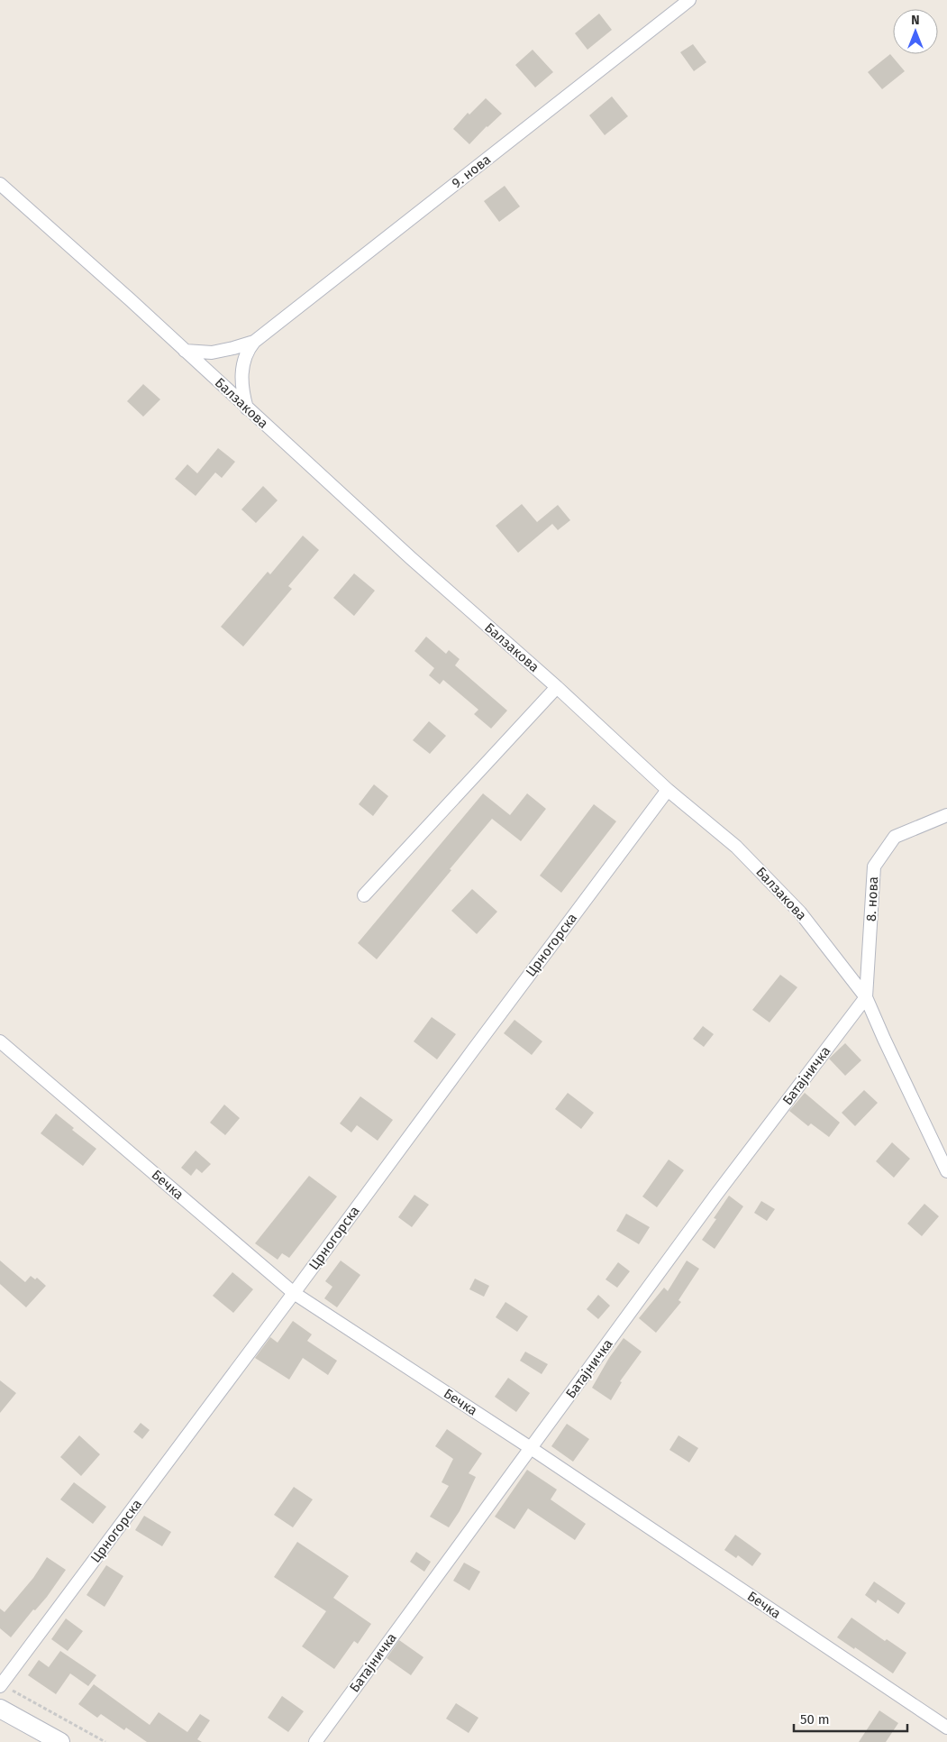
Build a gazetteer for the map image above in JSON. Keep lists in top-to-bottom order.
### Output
{
  "streets": {
    "street": [
      "9. нова",
      "Балзакова",
      "8. нова",
      "Црногорска",
      "Батајничка",
      "Бечка"
    ]
  },
  "crossings": [
    ["9. нова", "Балзакова"],
    ["Балзакова", "8. нова"],
    ["Балзакова", "Црногорска"],
    ["Балзакова", "Батајничка"],
    ["8. нова", "Батајничка"],
    ["Црногорска", "Бечка"],
    ["Батајничка", "Бечка"]
  ],
  "scale_bar": "50 m",
  "north": "top"
}
